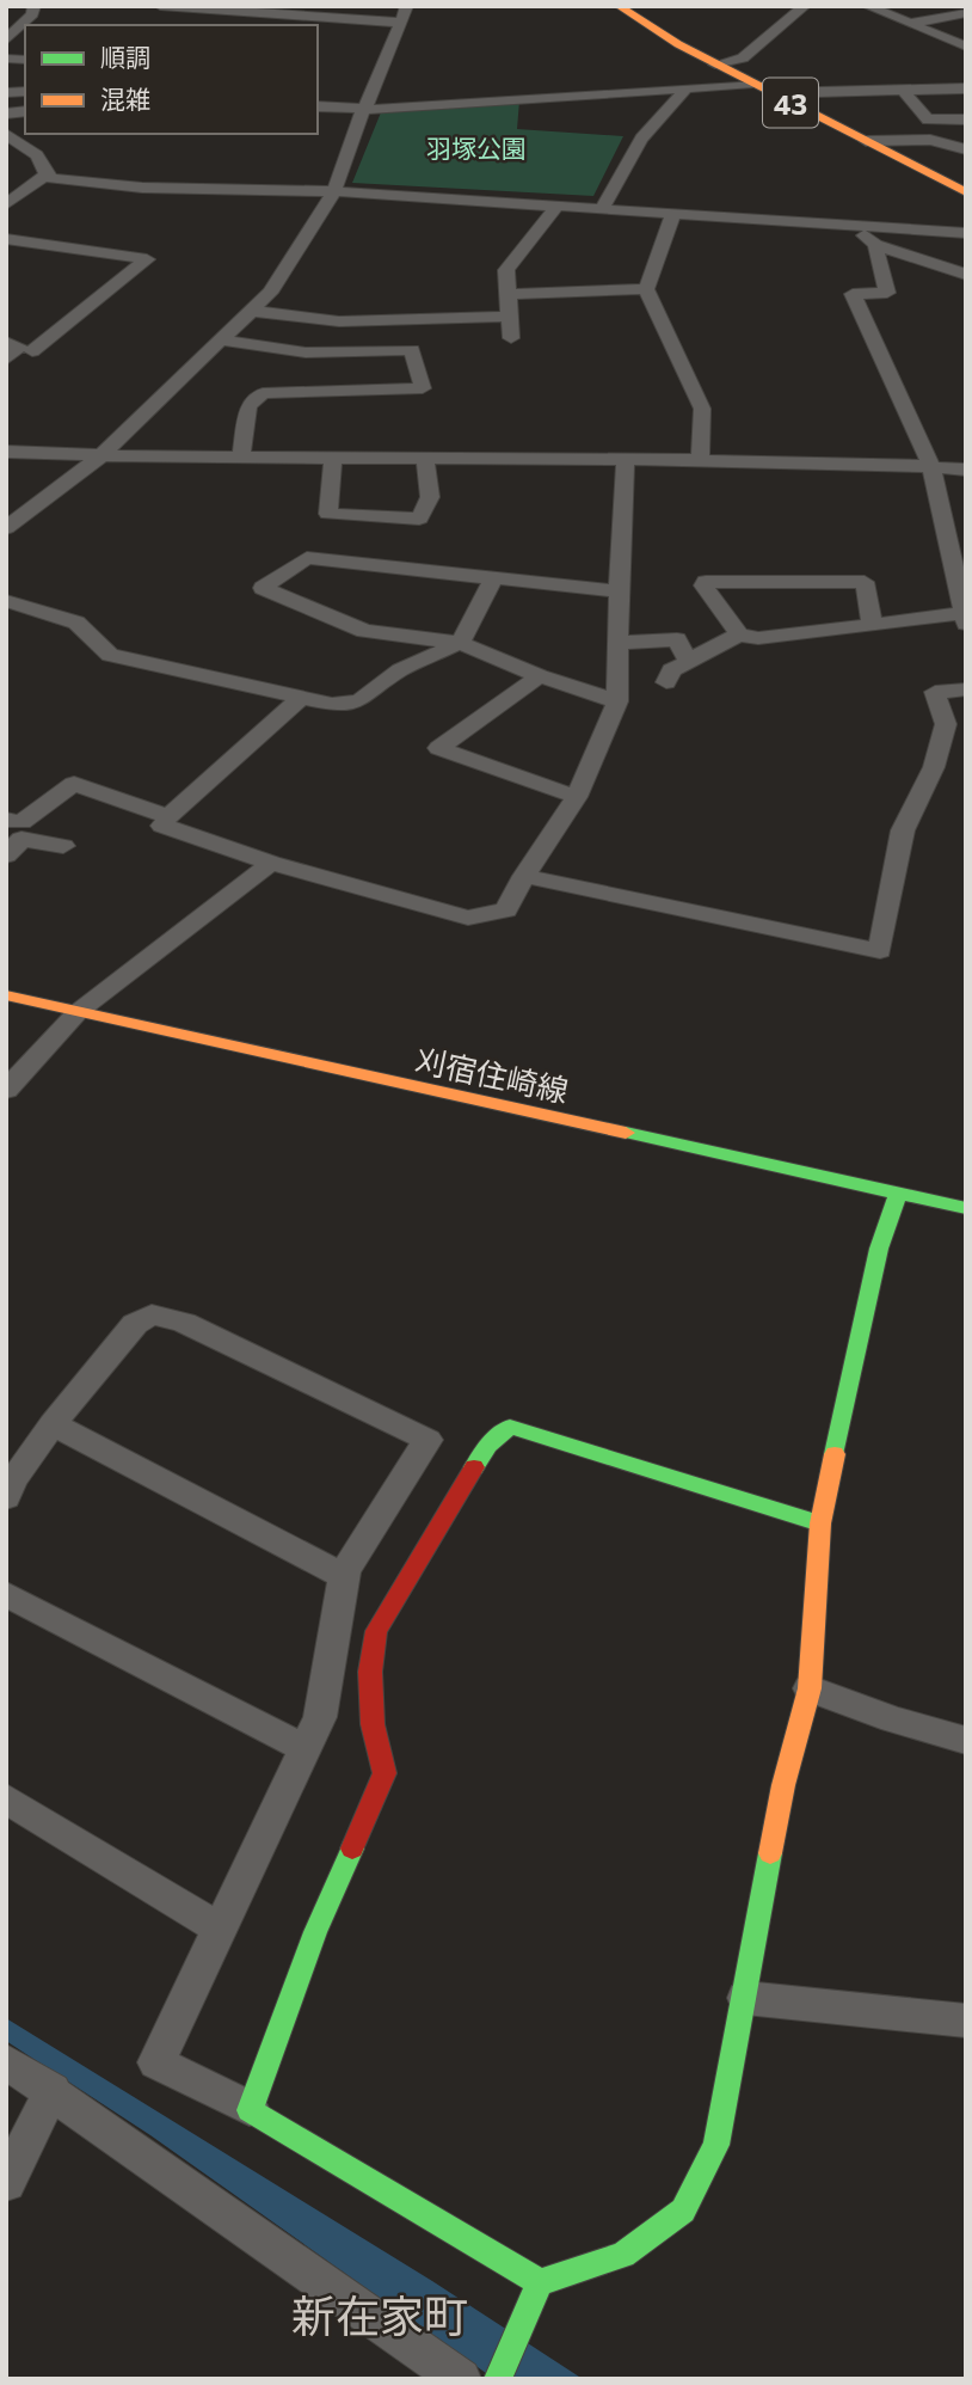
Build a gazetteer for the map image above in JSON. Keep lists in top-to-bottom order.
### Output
{
  "streets": {
    "street": ["43", "刈宿住崎線"]
  },
  "districts": ["新在家町"],
  "parks": ["羽塚公園"],
  "legend": ["順調", "混雑"]
}
